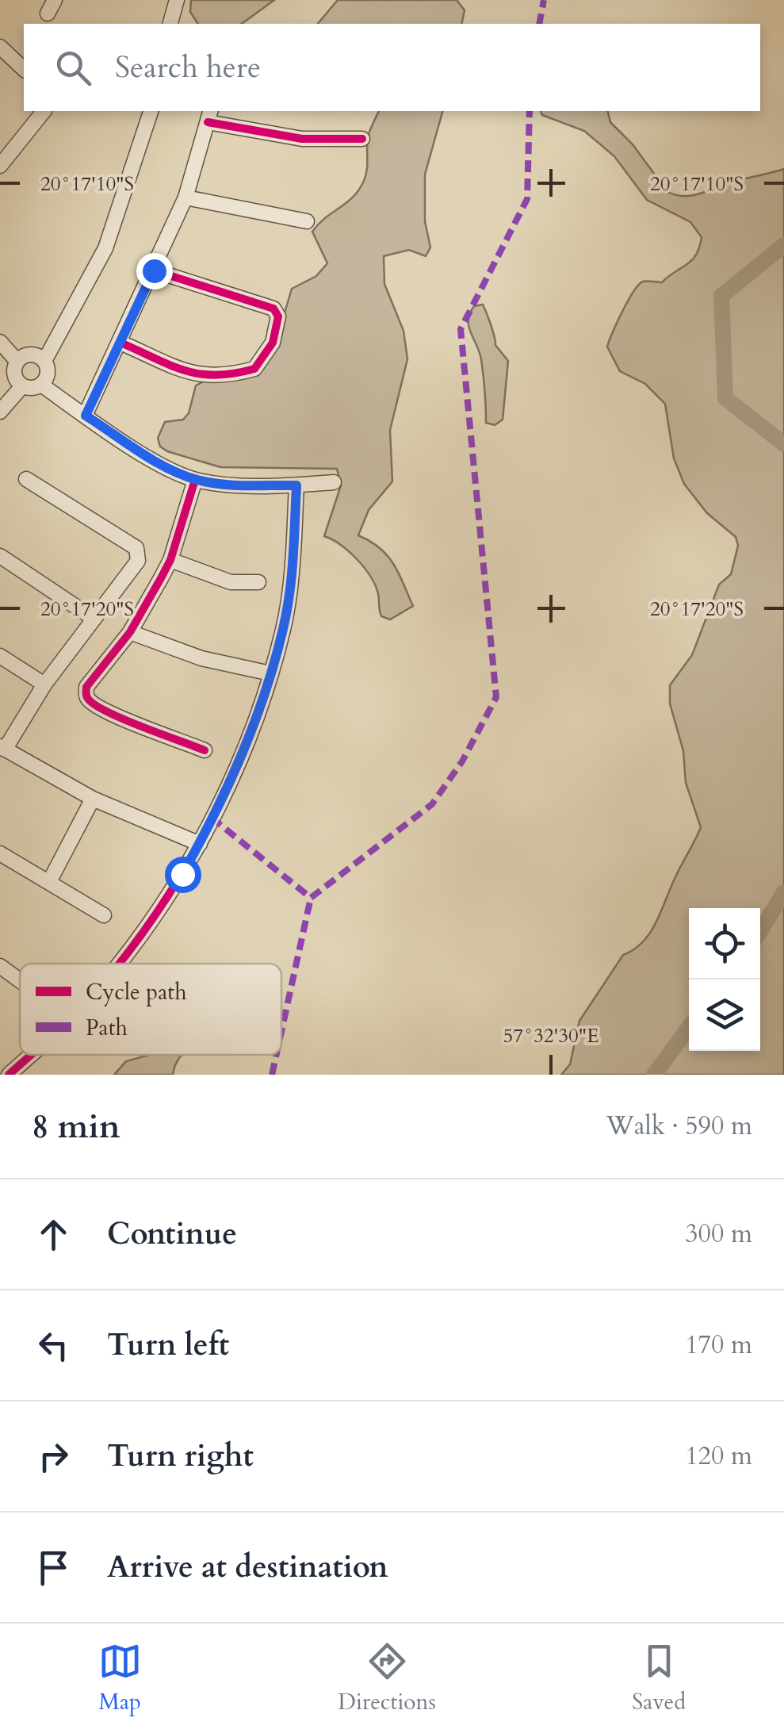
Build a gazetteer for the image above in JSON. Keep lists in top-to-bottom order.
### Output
{
  "legend": ["Cycle path", "Path"],
  "page": {
    "search": "Search here",
    "heading": ["8 min", "Walk · 590 m"],
    "list": [
      ["Continue", "300 m"],
      ["Turn left", "170 m"],
      ["Turn right", "120 m"],
      "Arrive at destination"
    ],
    "nav": ["Map", "Directions", "Saved"]
  },
  "coordinates": ["20°17'10\"S", "20°17'20\"S", "57°32'30\"E"]
}
